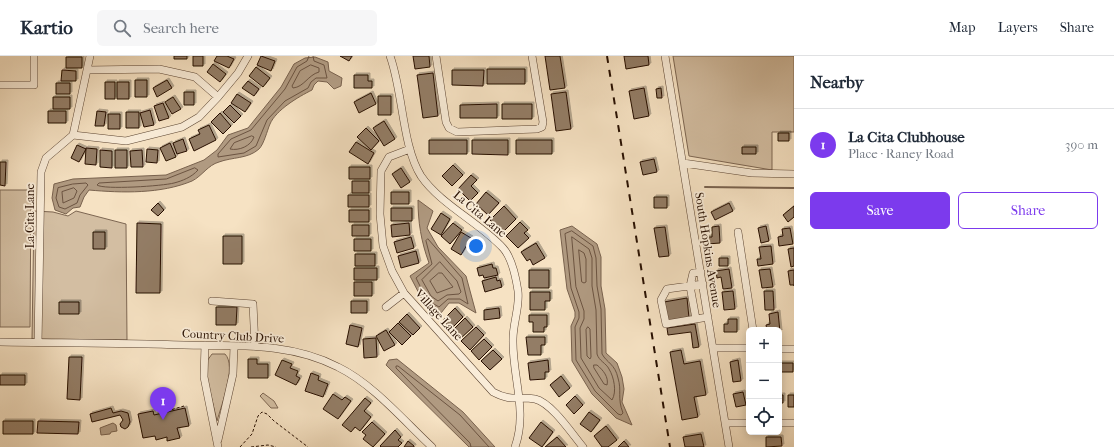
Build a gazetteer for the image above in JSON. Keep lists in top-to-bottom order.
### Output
{
  "streets": {
    "street": [
      "La Cita Lane",
      "South Hopkins Avenue",
      "Village Lane",
      "Country Club Drive"
    ]
  },
  "crossings": [
    ["La Cita Lane", "Village Lane"],
    ["La Cita Lane", "Country Club Drive"]
  ],
  "page": {
    "header": "Kartio",
    "search": "Search here",
    "nav": ["Map", "Layers", "Share"],
    "heading": "Nearby",
    "list": [
      {
        "mark": "1",
        "name": "La Cita Clubhouse",
        "note": "Place · Raney Road",
        "value": "390 m"
      }
    ],
    "buttons": ["Save", "Share"],
    "map_buttons": ["+", "−"],
    "pins": "1"
  }
}
